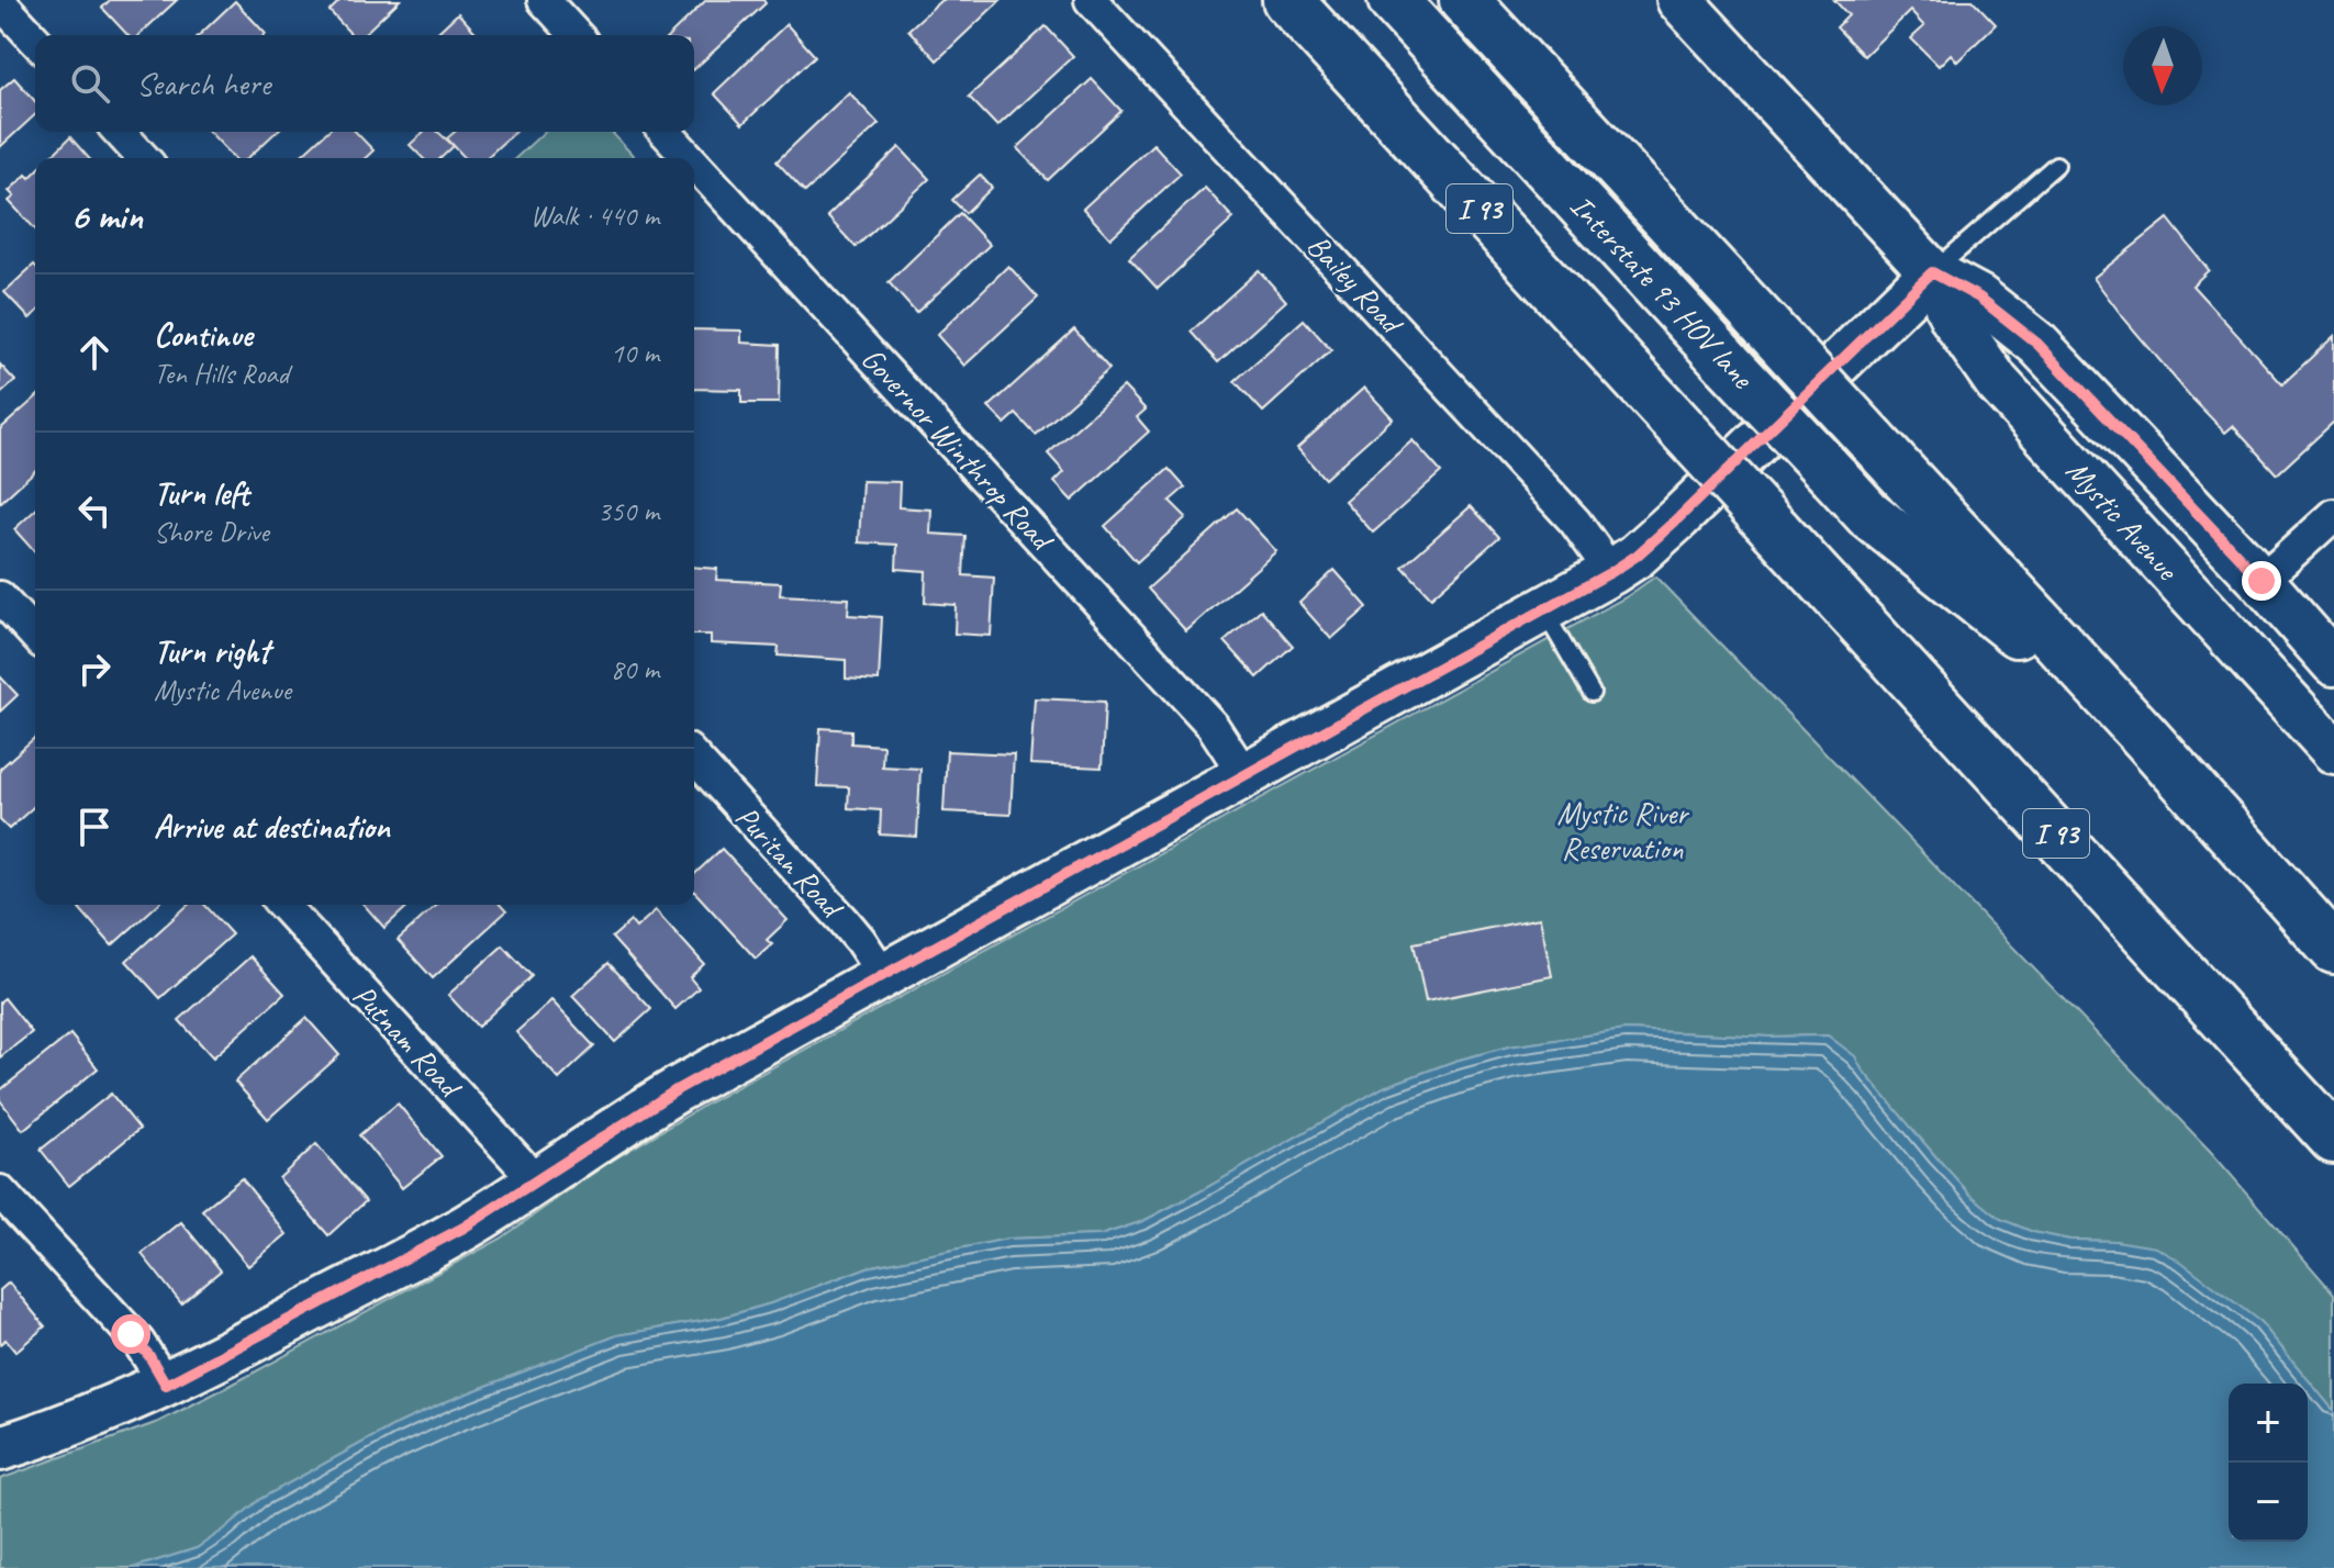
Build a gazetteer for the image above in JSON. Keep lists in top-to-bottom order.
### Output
{
  "streets": {
    "highway": ["I 93", "Interstate 93 HOV lane"],
    "street": [
      "Bailey Road",
      "Governor Winthrop Road",
      "Mystic Avenue",
      "Puritan Road",
      "Putnam Road"
    ]
  },
  "crossings": [
    ["I 93", "Interstate 93 HOV lane"]
  ],
  "parks": ["Mystic River Reservation"],
  "north": "bottom",
  "page": {
    "search": "Search here",
    "heading": ["6 min", "Walk · 440 m"],
    "list": [
      ["Continue", "Ten Hills Road", "10 m"],
      ["Turn left", "Shore Drive", "350 m"],
      ["Turn right", "Mystic Avenue", "80 m"],
      "Arrive at destination"
    ],
    "map_buttons": ["+", "−"]
  }
}
